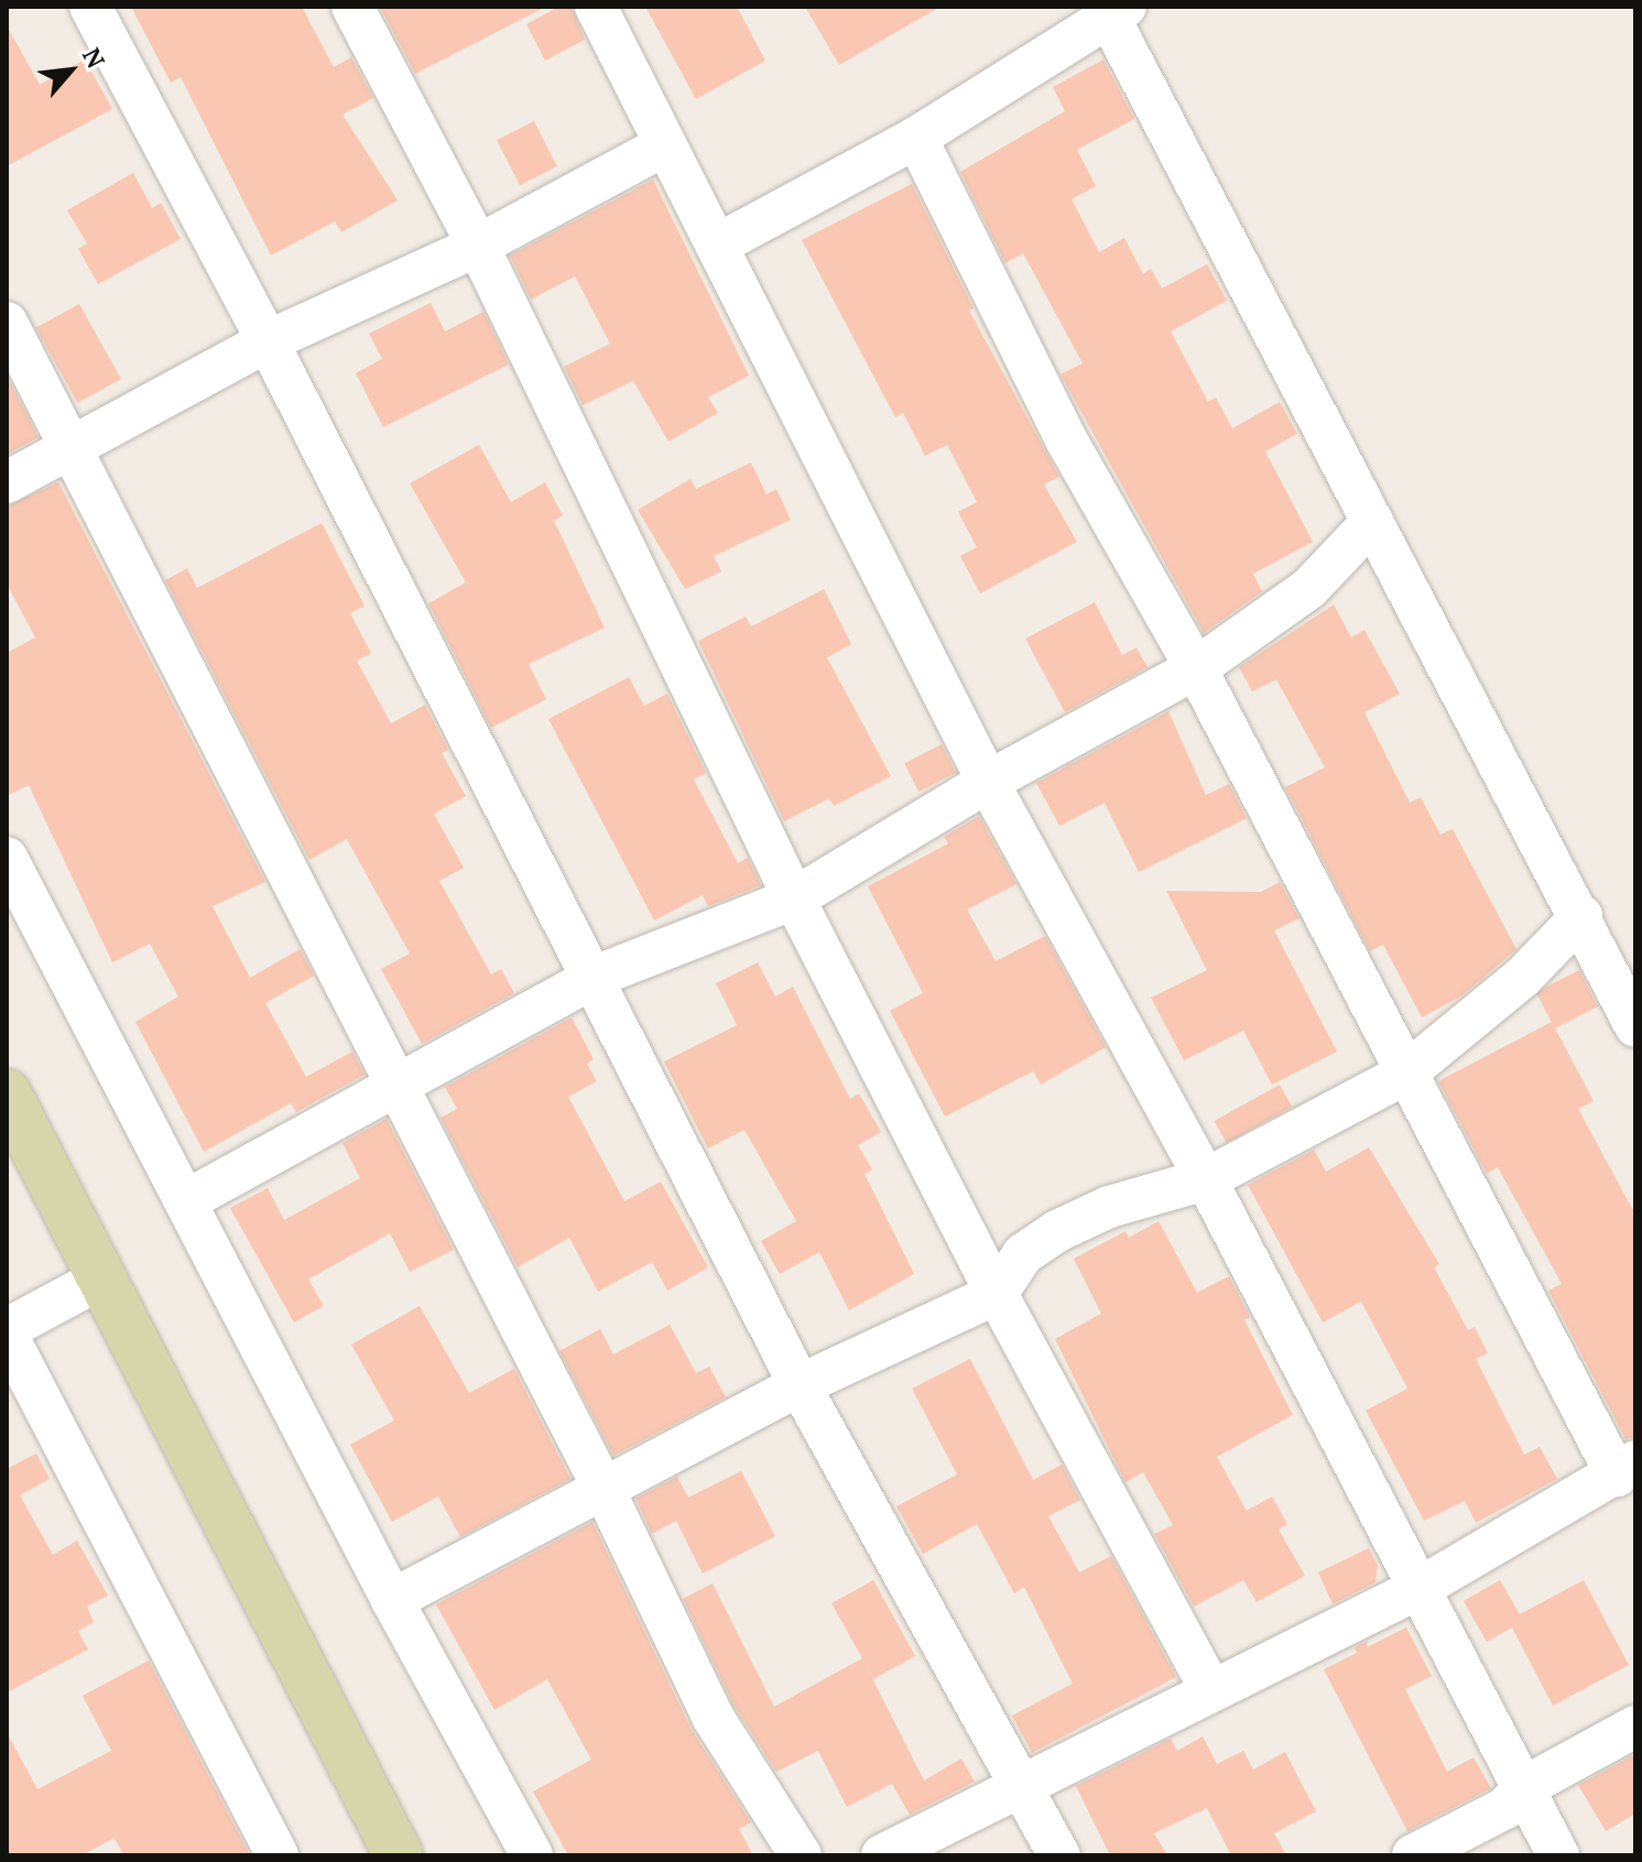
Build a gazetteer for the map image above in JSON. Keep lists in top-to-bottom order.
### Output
{
  "north": "top right"
}
